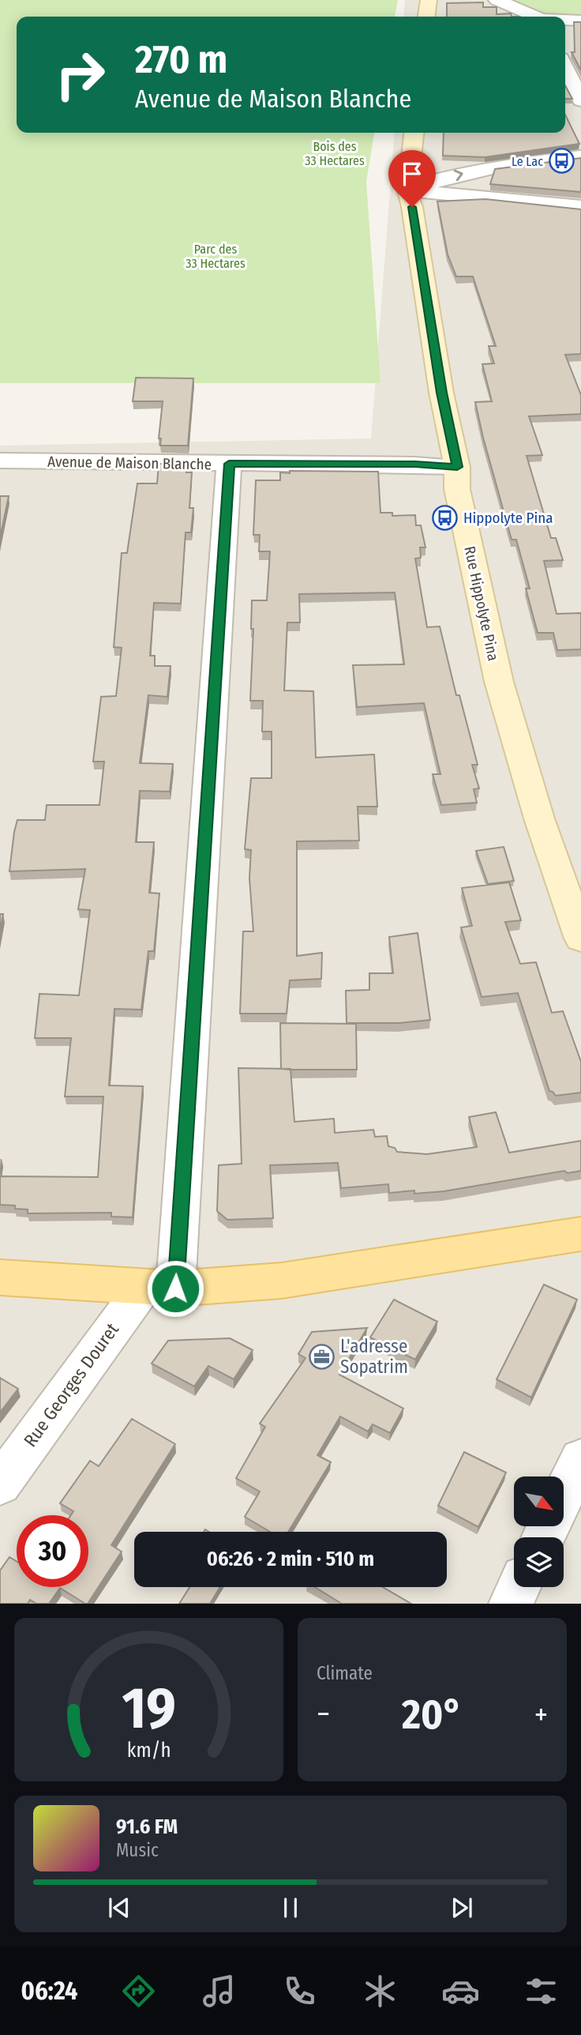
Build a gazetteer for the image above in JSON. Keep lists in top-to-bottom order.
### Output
{
  "streets": {
    "main road": ["Rue Hippolyte Pina"],
    "street": ["Avenue de Maison Blanche", "Rue Georges Douret"]
  },
  "crossings": [
    ["Avenue de Maison Blanche", "Rue Hippolyte Pina"]
  ],
  "parks": ["Bois des 33 Hectares", "Parc des 33 Hectares"],
  "places": {
    "bus stop": ["Le Lac", "Hippolyte Pina"],
    "office": ["L'adresse Sopatrim"]
  },
  "north": "bottom right",
  "page": {
    "turn": ["270 m", "Avenue de Maison Blanche"],
    "limit": "30",
    "trip": "06:26 · 2 min · 510 m",
    "tile": "Climate",
    "heat": ["−", "20°", "+"],
    "song": ["91.6 FM", "Music"],
    "tabs": "06:24",
    "gauge": ["19", "km/h"]
  }
}
